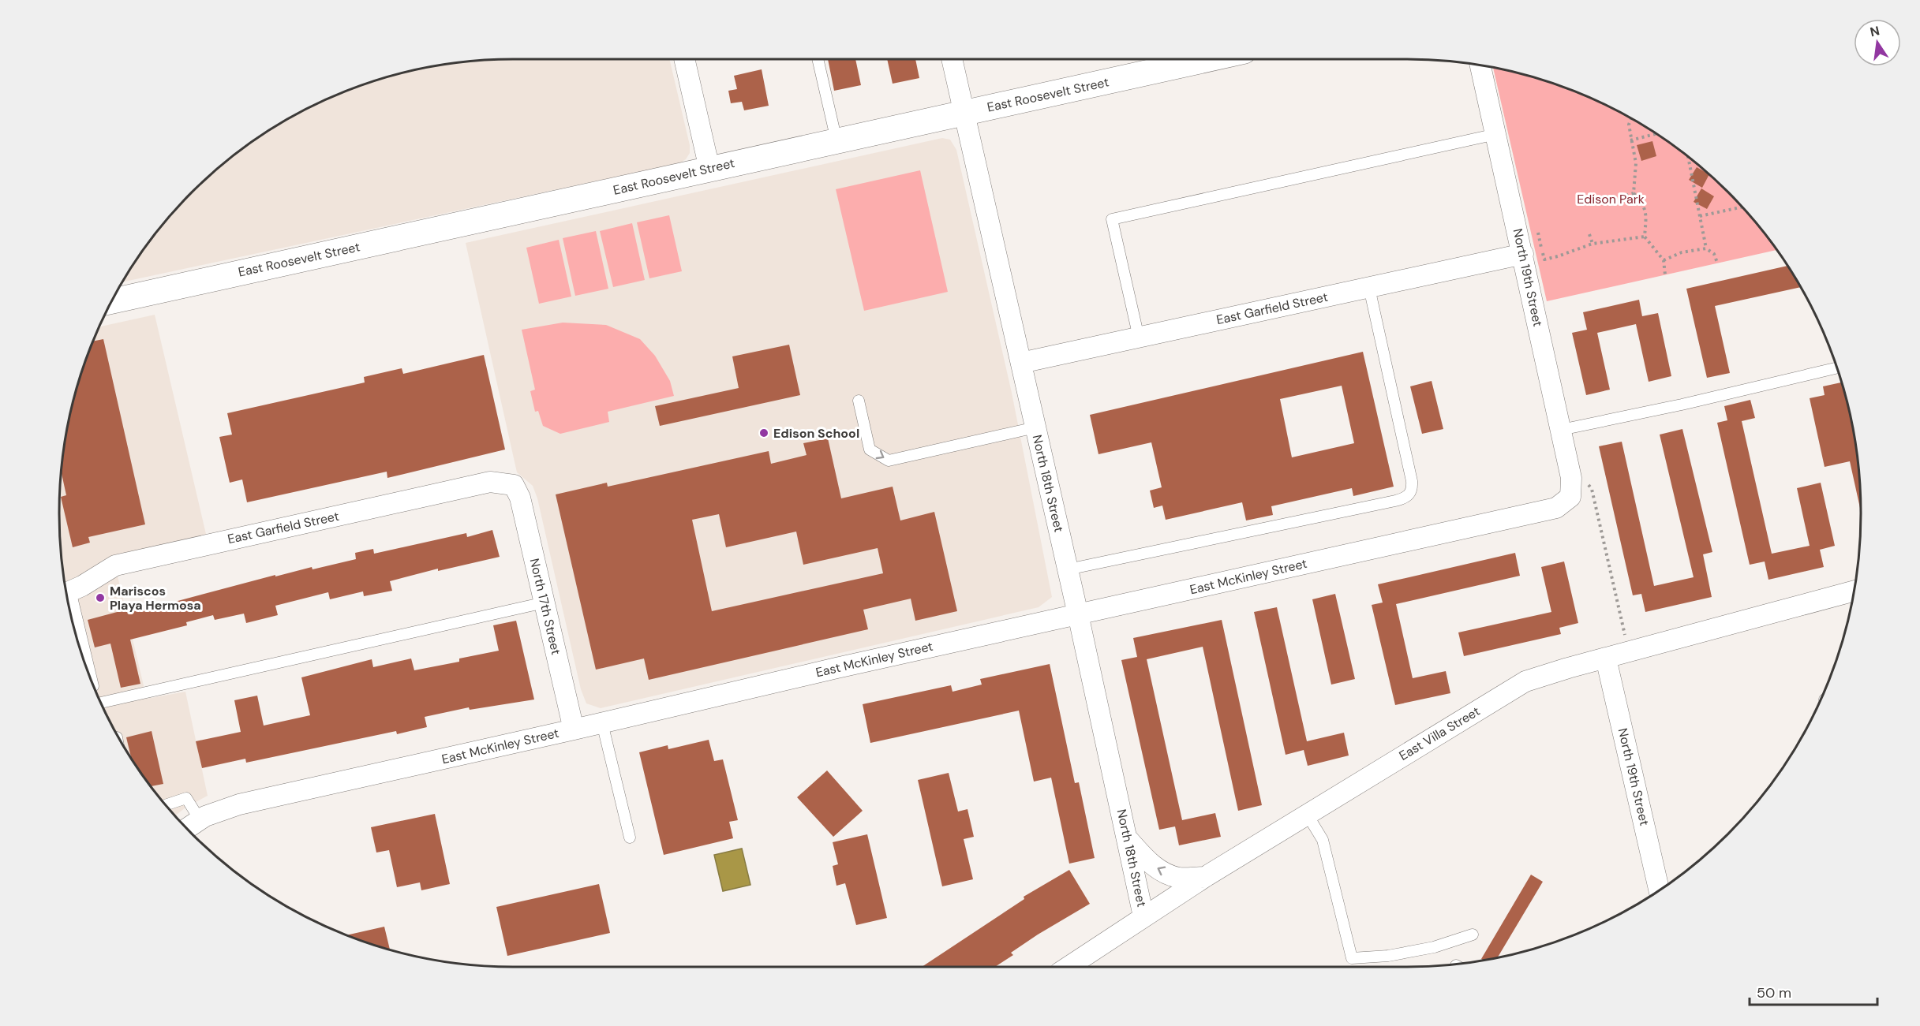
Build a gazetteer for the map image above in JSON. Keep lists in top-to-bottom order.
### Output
{
  "streets": {
    "street": [
      "East Roosevelt Street",
      "North 19th Street",
      "East Garfield Street",
      "North 18th Street",
      "East McKinley Street",
      "North 17th Street",
      "East Villa Street"
    ]
  },
  "crossings": [
    ["East Roosevelt Street", "North 18th Street"],
    ["North 19th Street", "East Garfield Street"],
    ["North 19th Street", "East McKinley Street"],
    ["North 19th Street", "East Villa Street"],
    ["East Garfield Street", "North 18th Street"],
    ["East Garfield Street", "North 17th Street"],
    ["North 18th Street", "East McKinley Street"],
    ["North 18th Street", "East Villa Street"],
    ["East McKinley Street", "North 17th Street"]
  ],
  "parks": ["Edison Park"],
  "places": ["Edison School", "Mariscos Playa Hermosa"],
  "scale_bar": "50 m",
  "north": "top"
}
